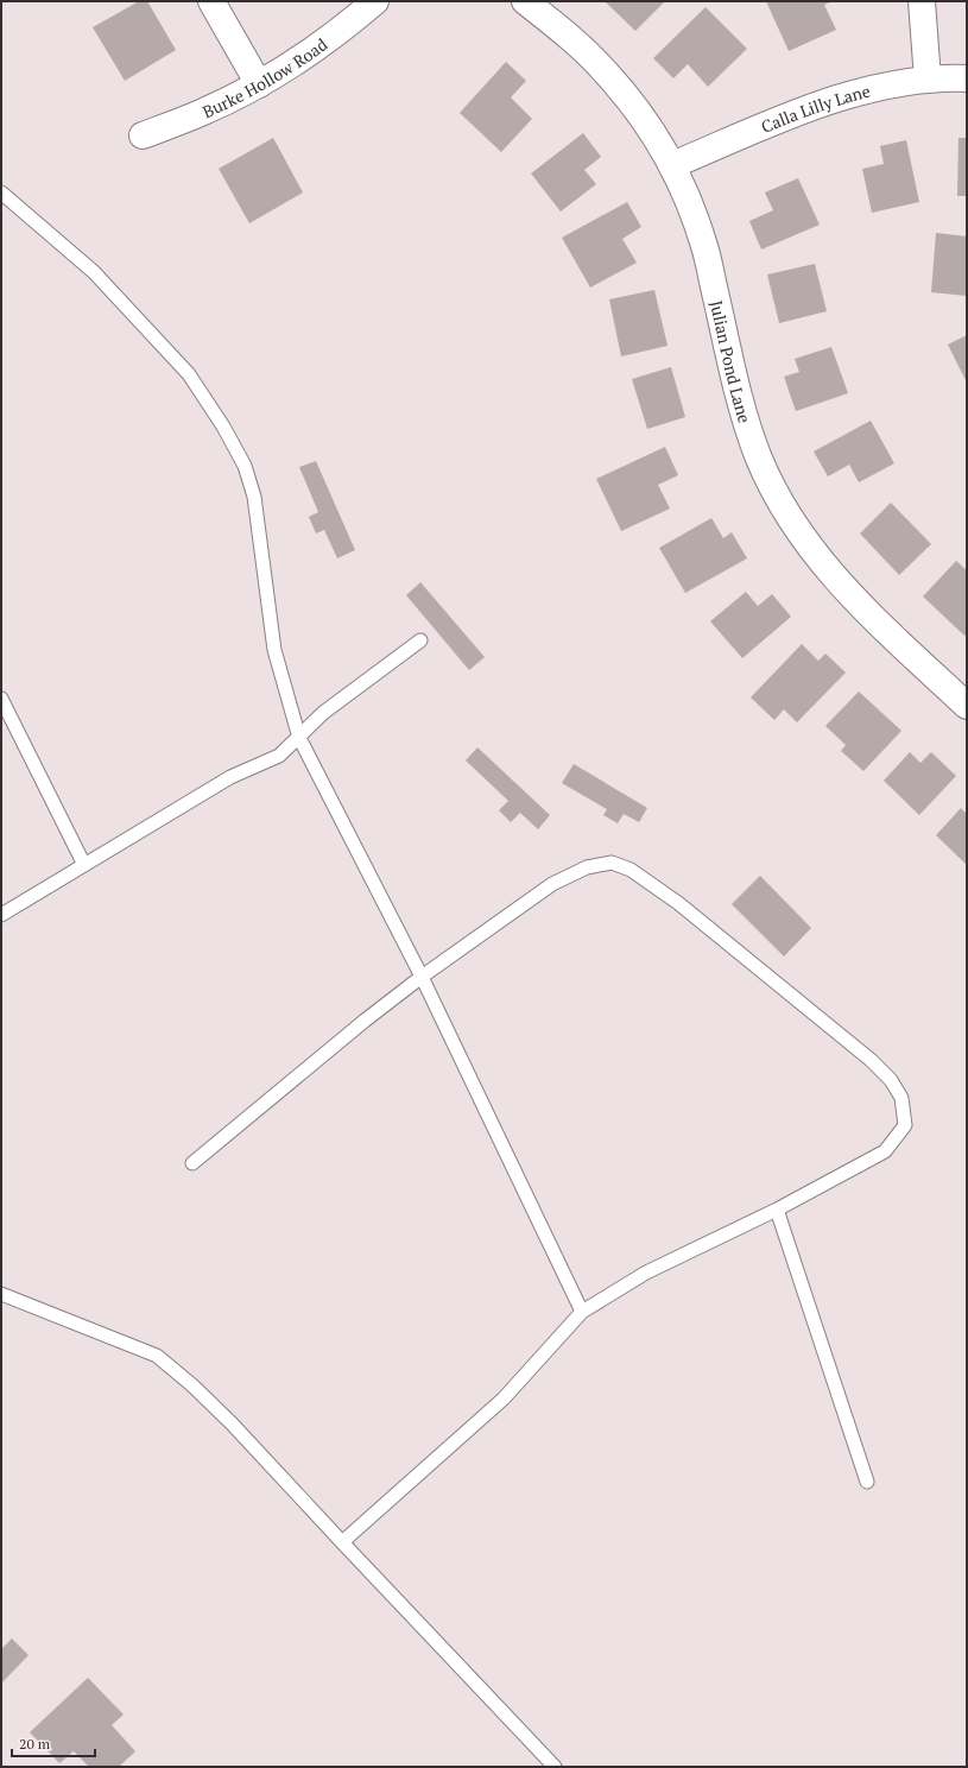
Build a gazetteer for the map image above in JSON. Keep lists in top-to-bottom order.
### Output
{
  "streets": {
    "street": ["Burke Hollow Road", "Calla Lilly Lane", "Julian Pond Lane"]
  },
  "crossings": [
    ["Calla Lilly Lane", "Julian Pond Lane"]
  ],
  "scale_bar": "20 m"
}
